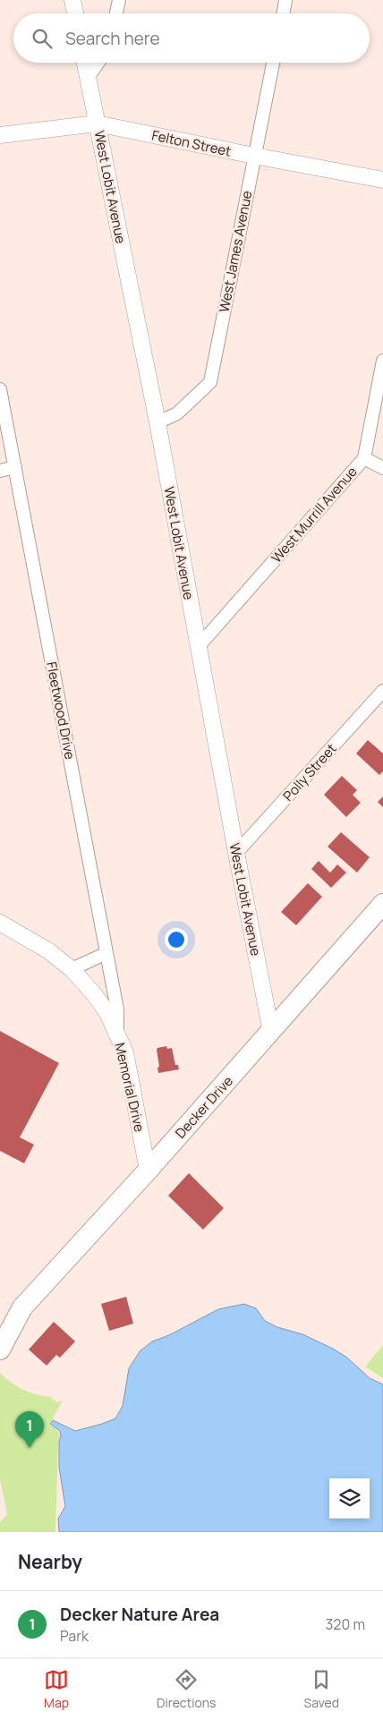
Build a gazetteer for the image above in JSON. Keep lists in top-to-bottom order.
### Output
{
  "streets": {
    "main road": ["Decker Drive"],
    "street": [
      "Felton Street",
      "West Lobit Avenue",
      "West James Avenue",
      "West Murrill Avenue",
      "Fleetwood Drive",
      "Polly Street",
      "Memorial Drive"
    ]
  },
  "crossings": [
    ["Felton Street", "West Lobit Avenue"],
    ["Felton Street", "West James Avenue"],
    ["West Lobit Avenue", "West James Avenue"],
    ["West Lobit Avenue", "West Murrill Avenue"],
    ["West Lobit Avenue", "Polly Street"],
    ["West Lobit Avenue", "Decker Drive"],
    ["Fleetwood Drive", "Memorial Drive"],
    ["Memorial Drive", "Decker Drive"]
  ],
  "page": {
    "search": "Search here",
    "pins": "1",
    "heading": "Nearby",
    "list": [
      {
        "mark": "1",
        "name": "Decker Nature Area",
        "note": "Park",
        "value": "320 m"
      }
    ],
    "nav": ["Map", "Directions", "Saved"]
  }
}
